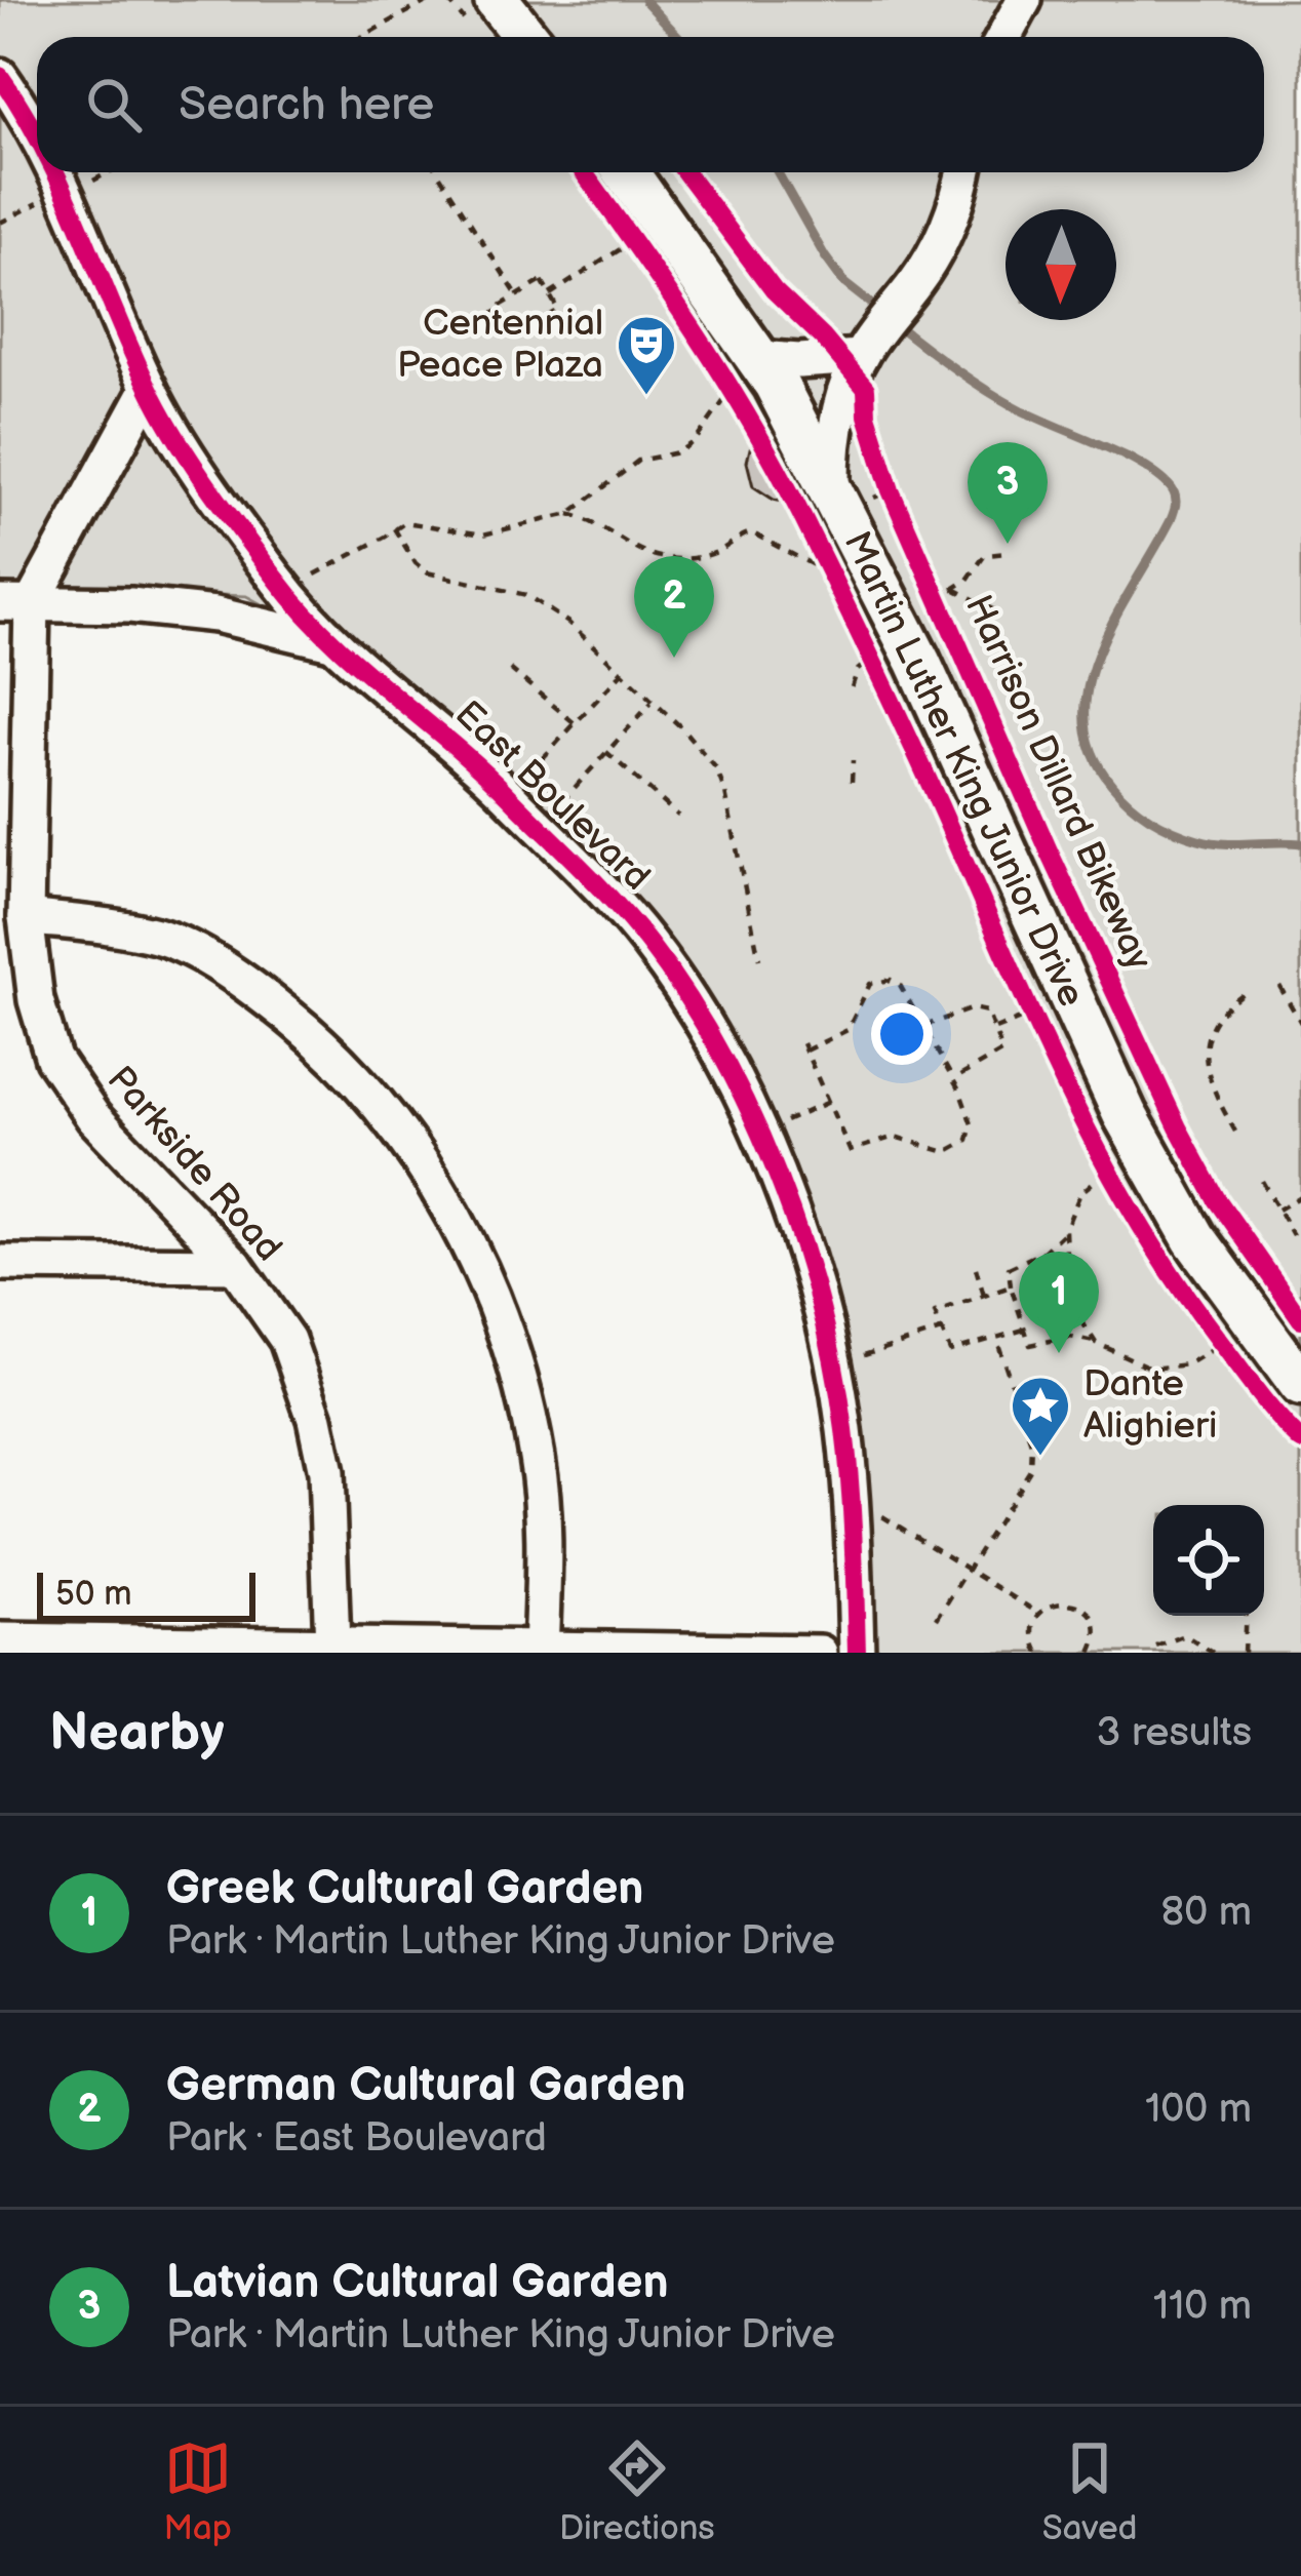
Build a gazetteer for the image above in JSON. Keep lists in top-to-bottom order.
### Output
{
  "streets": {
    "main road": ["Martin Luther King Junior Drive"],
    "street": ["East Boulevard", "Parkside Road"],
    "cycle path": ["Harrison Dillard Bikeway"]
  },
  "crossings": [
    ["East Boulevard", "Parkside Road"]
  ],
  "places": {
    "theatre": ["Centennial Peace Plaza"],
    "place": ["Dante Alighieri"]
  },
  "scale_bar": "50 m",
  "north": "bottom",
  "page": {
    "search": "Search here",
    "pins": ["3", "2", "1"],
    "scale": "50 m",
    "heading": ["Nearby", "3 results"],
    "list": [
      {
        "mark": "1",
        "name": "Greek Cultural Garden",
        "note": "Park · Martin Luther King Junior Drive",
        "value": "80 m"
      },
      {
        "mark": "2",
        "name": "German Cultural Garden",
        "note": "Park · East Boulevard",
        "value": "100 m"
      },
      {
        "mark": "3",
        "name": "Latvian Cultural Garden",
        "note": "Park · Martin Luther King Junior Drive",
        "value": "110 m"
      }
    ],
    "nav": ["Map", "Directions", "Saved"]
  }
}
